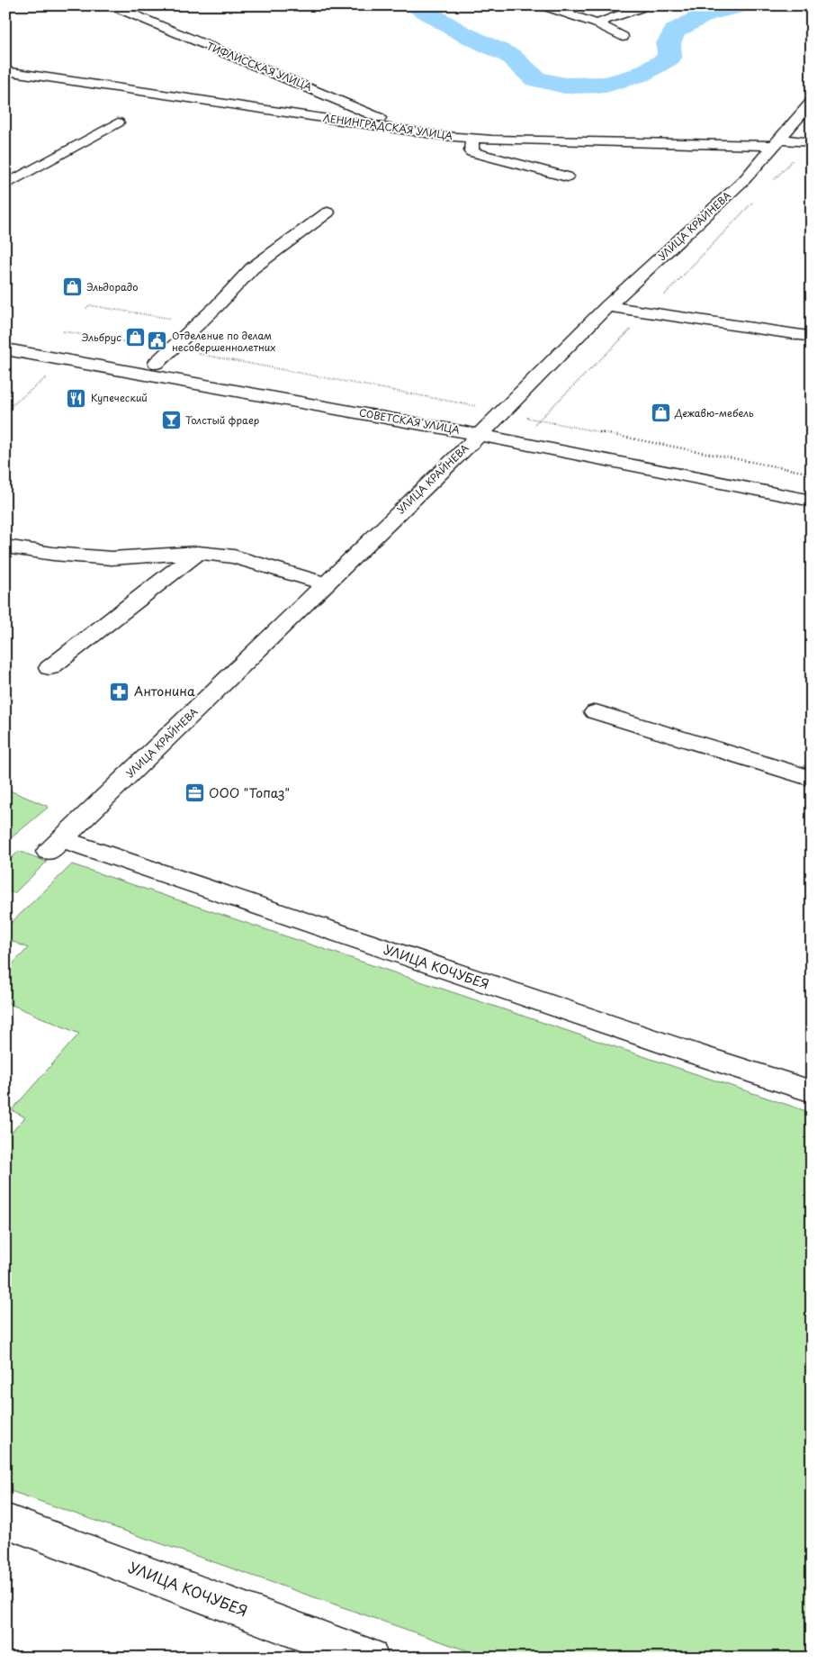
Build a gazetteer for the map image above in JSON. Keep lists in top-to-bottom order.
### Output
{
  "streets": {
    "street": [
      "ТИФЛИССКАЯ УЛИЦА",
      "ЛЕНИНГРАДСКАЯ УЛИЦА",
      "УЛИЦА КРАЙНЕВА",
      "СОВЕТСКАЯ УЛИЦА",
      "УЛИЦА КОЧУБЕЯ"
    ]
  },
  "crossings": [
    ["ТИФЛИССКАЯ УЛИЦА", "ЛЕНИНГРАДСКАЯ УЛИЦА"],
    ["ЛЕНИНГРАДСКАЯ УЛИЦА", "УЛИЦА КРАЙНЕВА"],
    ["УЛИЦА КРАЙНЕВА", "СОВЕТСКАЯ УЛИЦА"],
    ["УЛИЦА КРАЙНЕВА", "УЛИЦА КОЧУБЕЯ"]
  ],
  "places": {
    "shop": ["Эльдорадо", "Эльбрус", "Дежавю-мебель"],
    "public building": ["Отделение по делам несовершеннолетних"],
    "restaurant": ["Купеческий"],
    "bar": ["Толстый фраер"],
    "pharmacy": ["Антонина"],
    "office": ["ООО \"Топаз\""]
  }
}
